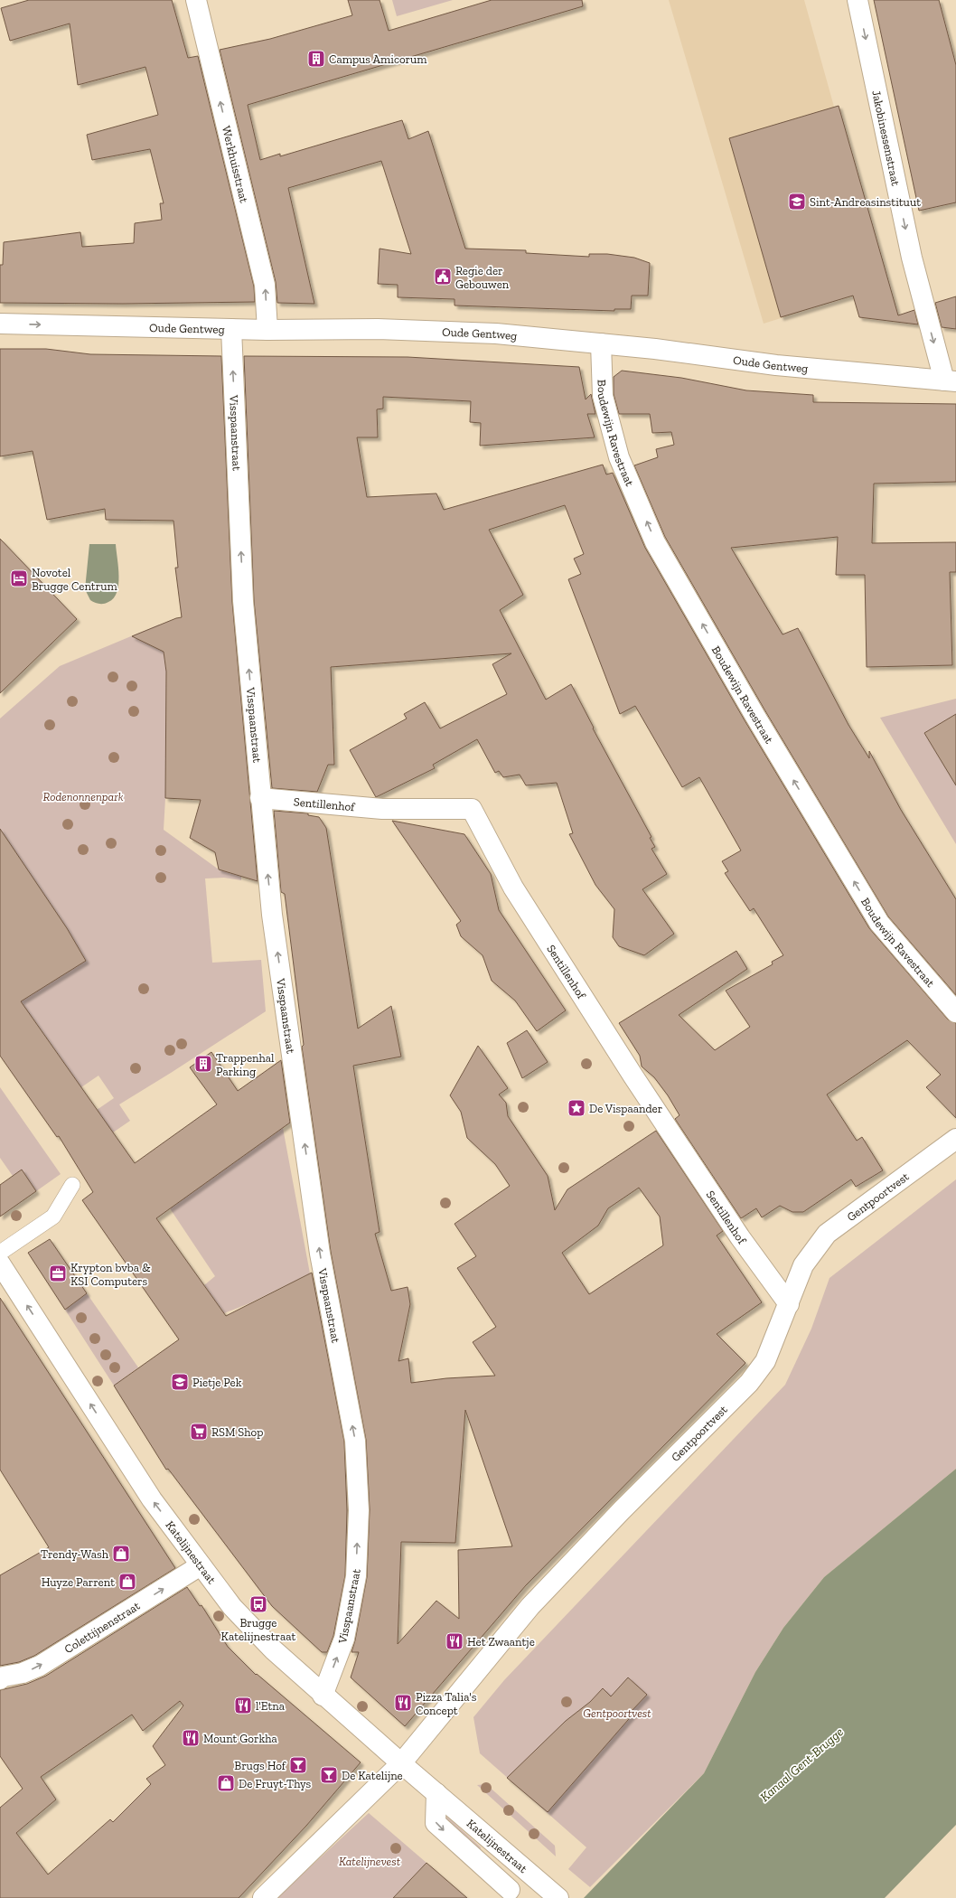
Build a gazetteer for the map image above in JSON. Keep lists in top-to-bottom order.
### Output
{
  "streets": {
    "street": [
      "Jakobinessenstraat",
      "Werkhuisstraat",
      "Oude Gentweg",
      "Boudewijn Ravestraat",
      "Visspaanstraat",
      "Sentillenhof",
      "Gentpoortvest",
      "Katelijnestraat",
      "Colettijnenstraat"
    ]
  },
  "crossings": [
    ["Jakobinessenstraat", "Oude Gentweg"],
    ["Werkhuisstraat", "Oude Gentweg"],
    ["Oude Gentweg", "Boudewijn Ravestraat"],
    ["Oude Gentweg", "Visspaanstraat"],
    ["Visspaanstraat", "Sentillenhof"],
    ["Visspaanstraat", "Katelijnestraat"],
    ["Sentillenhof", "Gentpoortvest"],
    ["Gentpoortvest", "Katelijnestraat"],
    ["Katelijnestraat", "Colettijnenstraat"]
  ],
  "one_way": [
    "Jakobinessenstraat",
    "Werkhuisstraat",
    "Boudewijn Ravestraat",
    "Visspaanstraat",
    "Colettijnenstraat"
  ],
  "water": ["Kanaal Gent-Brugge"],
  "parks": ["Rodenonnenpark", "Gentpoortvest", "Katelijnevest"],
  "places": {
    "building": ["Campus Amicorum", "Trappenhal Parking"],
    "school or university": ["Sint-Andreasinstituut", "Pietje Pek"],
    "public building": ["Regie der Gebouwen"],
    "hotel": ["Novotel Brugge Centrum"],
    "place": ["De Vispaander"],
    "office": ["Krypton bvba & KSI Computers"],
    "supermarket": ["RSM Shop"],
    "shop": ["Trendy-Wash", "Huyze Parrent", "De Fruyt-Thys"],
    "bus stop": ["Brugge Katelijnestraat"],
    "restaurant": [
      "Het Zwaantje",
      "Pizza Talia's Concept",
      "l'Etna",
      "Mount Gorkha"
    ],
    "bar": ["Brugs Hof", "De Katelijne"]
  }
}
